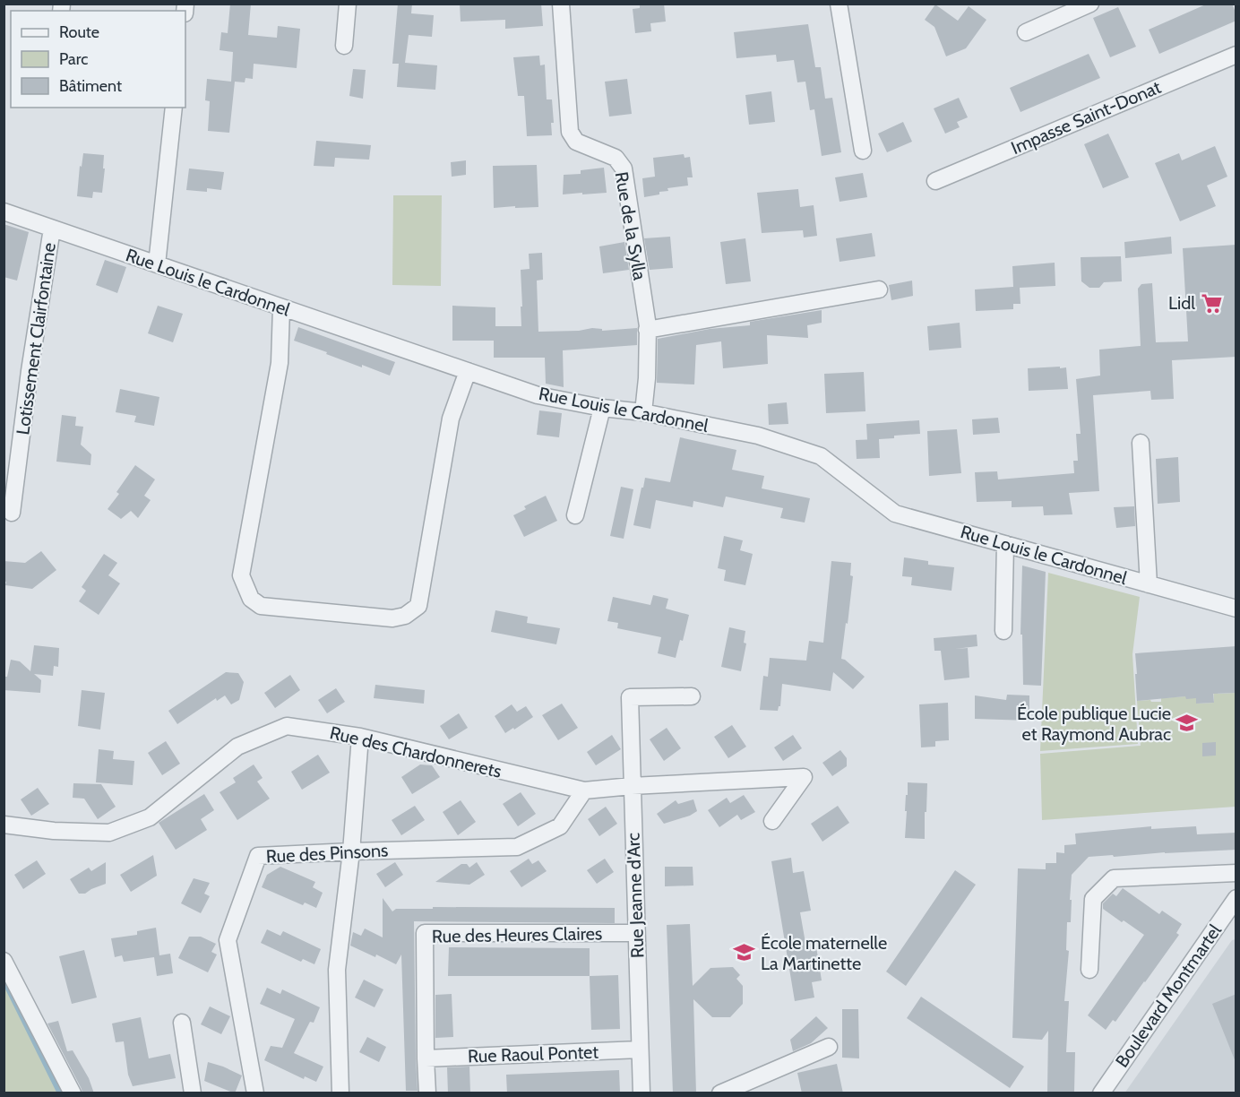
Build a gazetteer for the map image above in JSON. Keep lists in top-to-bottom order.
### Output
{
  "streets": {
    "street": [
      "Impasse Saint-Donat",
      "Rue de la Sylla",
      "Rue Louis le Cardonnel",
      "Lotissement Clairfontaine",
      "Rue des Chardonnerets",
      "Rue des Pinsons",
      "Rue Jeanne d'Arc",
      "Rue des Heures Claires",
      "Boulevard Montmartel",
      "Rue Raoul Pontet"
    ]
  },
  "crossings": [
    ["Rue de la Sylla", "Rue Louis le Cardonnel"],
    ["Rue Louis le Cardonnel", "Lotissement Clairfontaine"],
    ["Rue des Chardonnerets", "Rue des Pinsons"],
    ["Rue des Chardonnerets", "Rue Jeanne d'Arc"],
    ["Rue Jeanne d'Arc", "Rue des Heures Claires"],
    ["Rue Jeanne d'Arc", "Rue Raoul Pontet"],
    ["Rue des Heures Claires", "Rue Raoul Pontet"]
  ],
  "places": {
    "supermarket": ["Lidl"],
    "school or university": ["École publique Lucie et Raymond Aubrac", "École maternelle La Martinette"]
  },
  "legend": ["Route", "Parc", "Bâtiment"]
}
